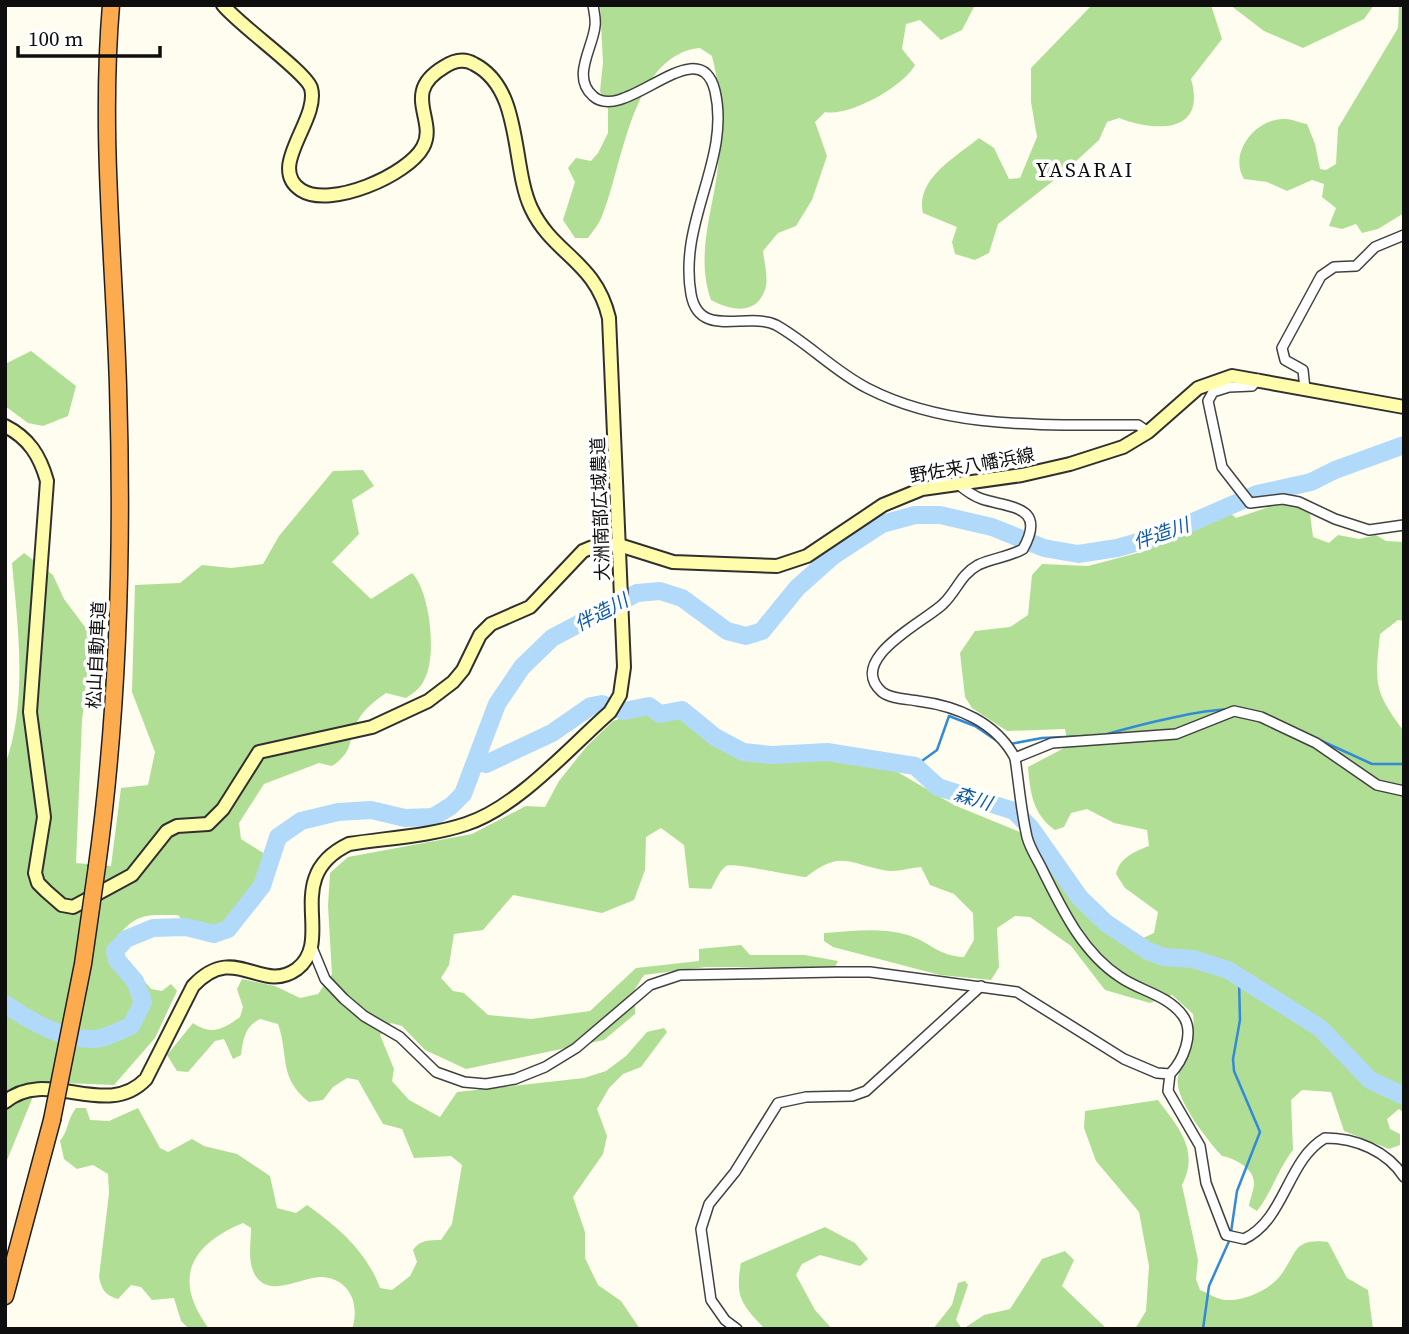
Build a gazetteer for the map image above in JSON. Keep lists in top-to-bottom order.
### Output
{
  "streets": {
    "highway": ["松山自動車道"],
    "main road": ["野佐来八幡浜線", "大洲南部広域農道"]
  },
  "crossings": [
    ["野佐来八幡浜線", "大洲南部広域農道"]
  ],
  "districts": ["YASARAI"],
  "water": ["伴造川", "森川"],
  "scale_bar": "100 m"
}
